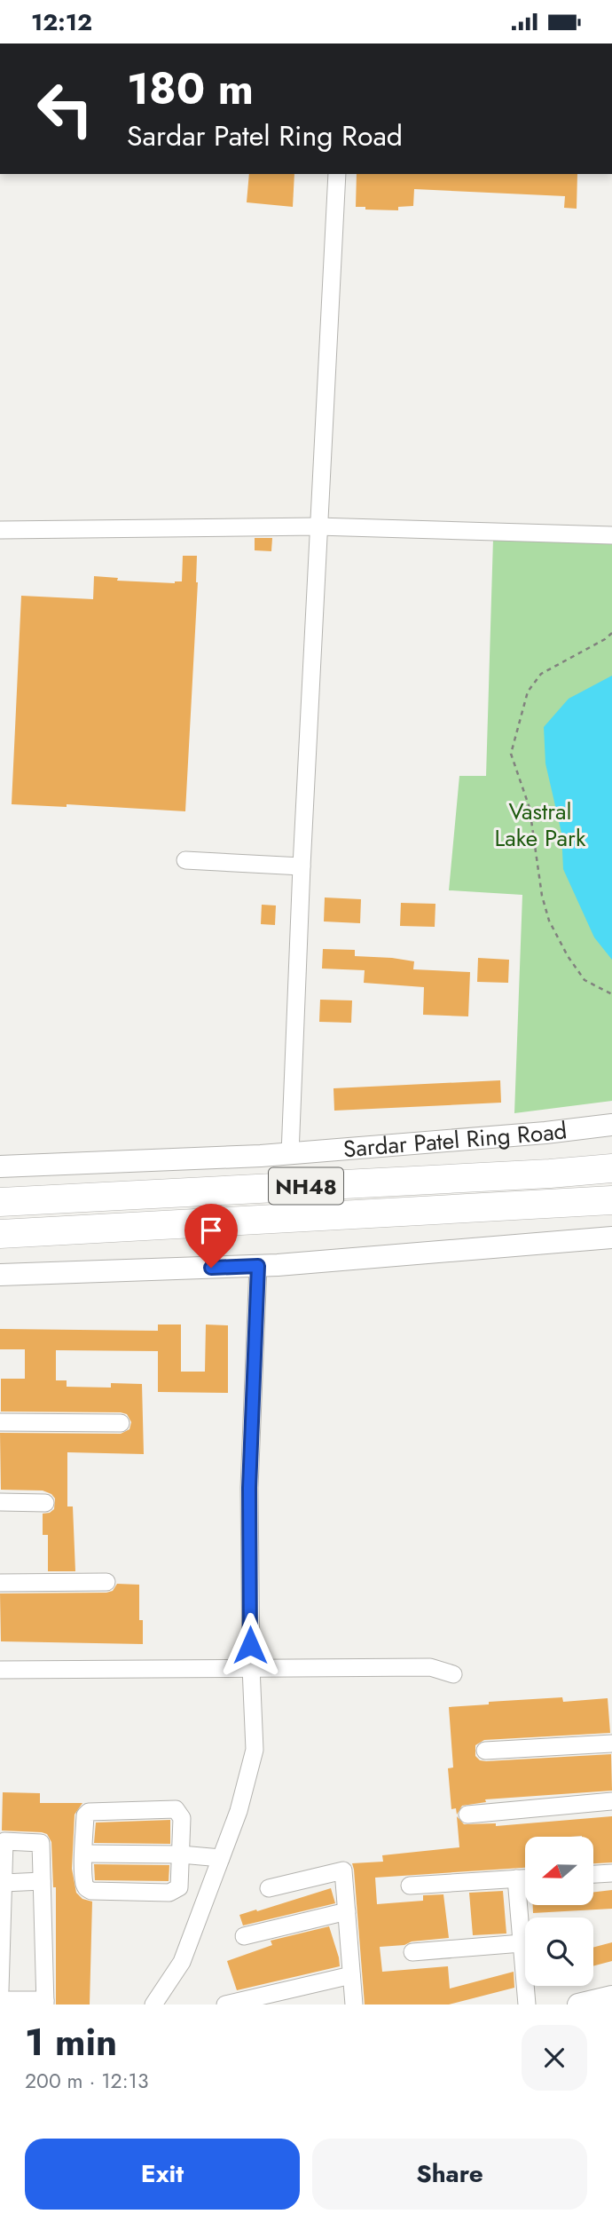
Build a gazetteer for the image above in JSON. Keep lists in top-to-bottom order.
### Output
{
  "streets": {
    "highway": ["Sardar Patel Ring Road", "NH48"]
  },
  "parks": ["Vastral Lake Park"],
  "north": "left",
  "page": {
    "status": "12:12",
    "turn": ["180 m", "Sardar Patel Ring Road"],
    "heading": ["1 min", "200 m · 12:13"],
    "buttons": ["Exit", "Share"]
  }
}
